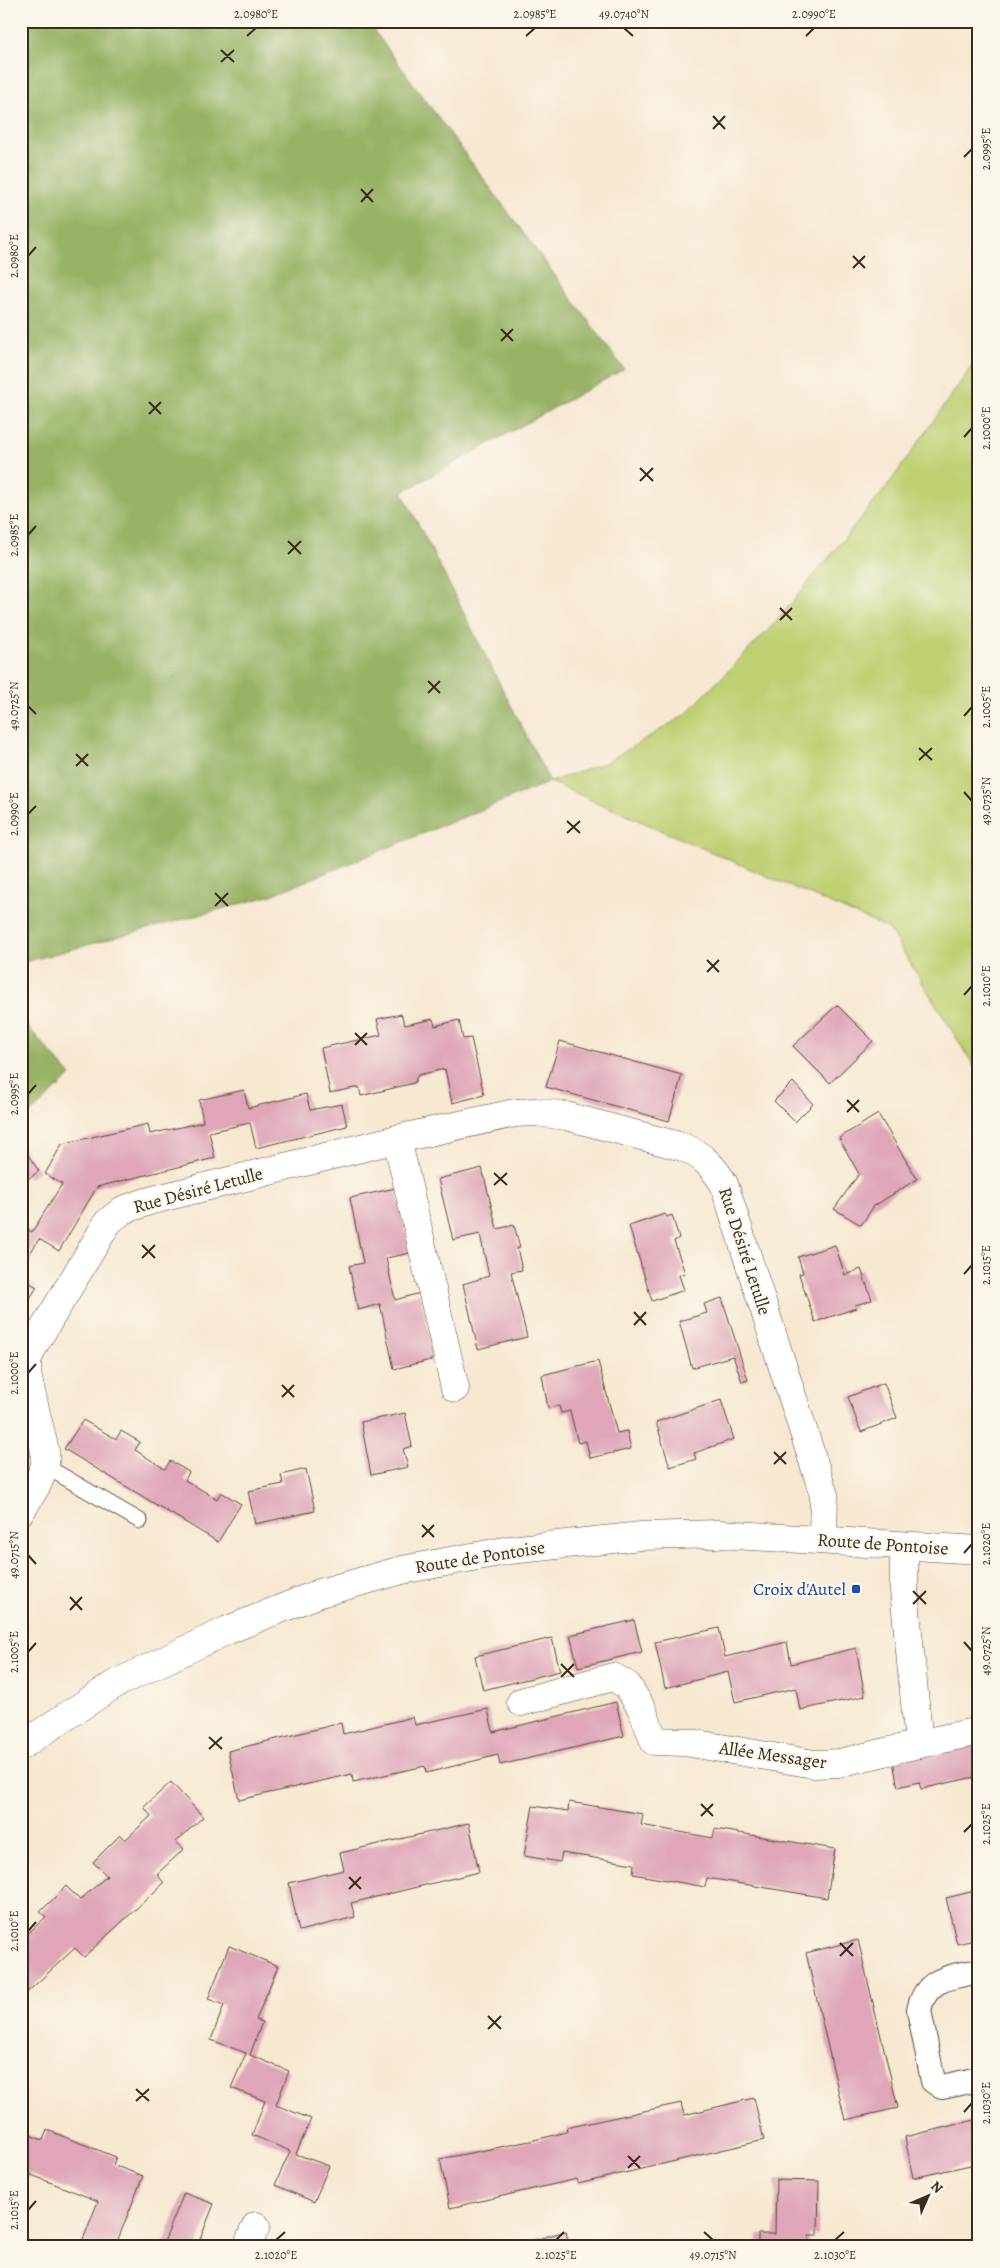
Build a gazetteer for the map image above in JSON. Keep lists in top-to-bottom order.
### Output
{
  "streets": {
    "street": ["Rue Désiré Letulle", "Route de Pontoise", "Allée Messager"]
  },
  "crossings": [
    ["Rue Désiré Letulle", "Route de Pontoise"]
  ],
  "places": {
    "transit": ["Croix d'Autel"]
  },
  "north": "top right",
  "coordinates": [
    "2.0980°E",
    "2.0985°E",
    "49.0740°N",
    "2.0990°E",
    "2.0995°E",
    "2.1000°E",
    "49.0725°N",
    "2.1005°E",
    "49.0735°N",
    "2.1010°E",
    "2.1015°E",
    "2.1020°E",
    "49.0715°N",
    "2.1025°E",
    "2.1030°E"
  ]
}
